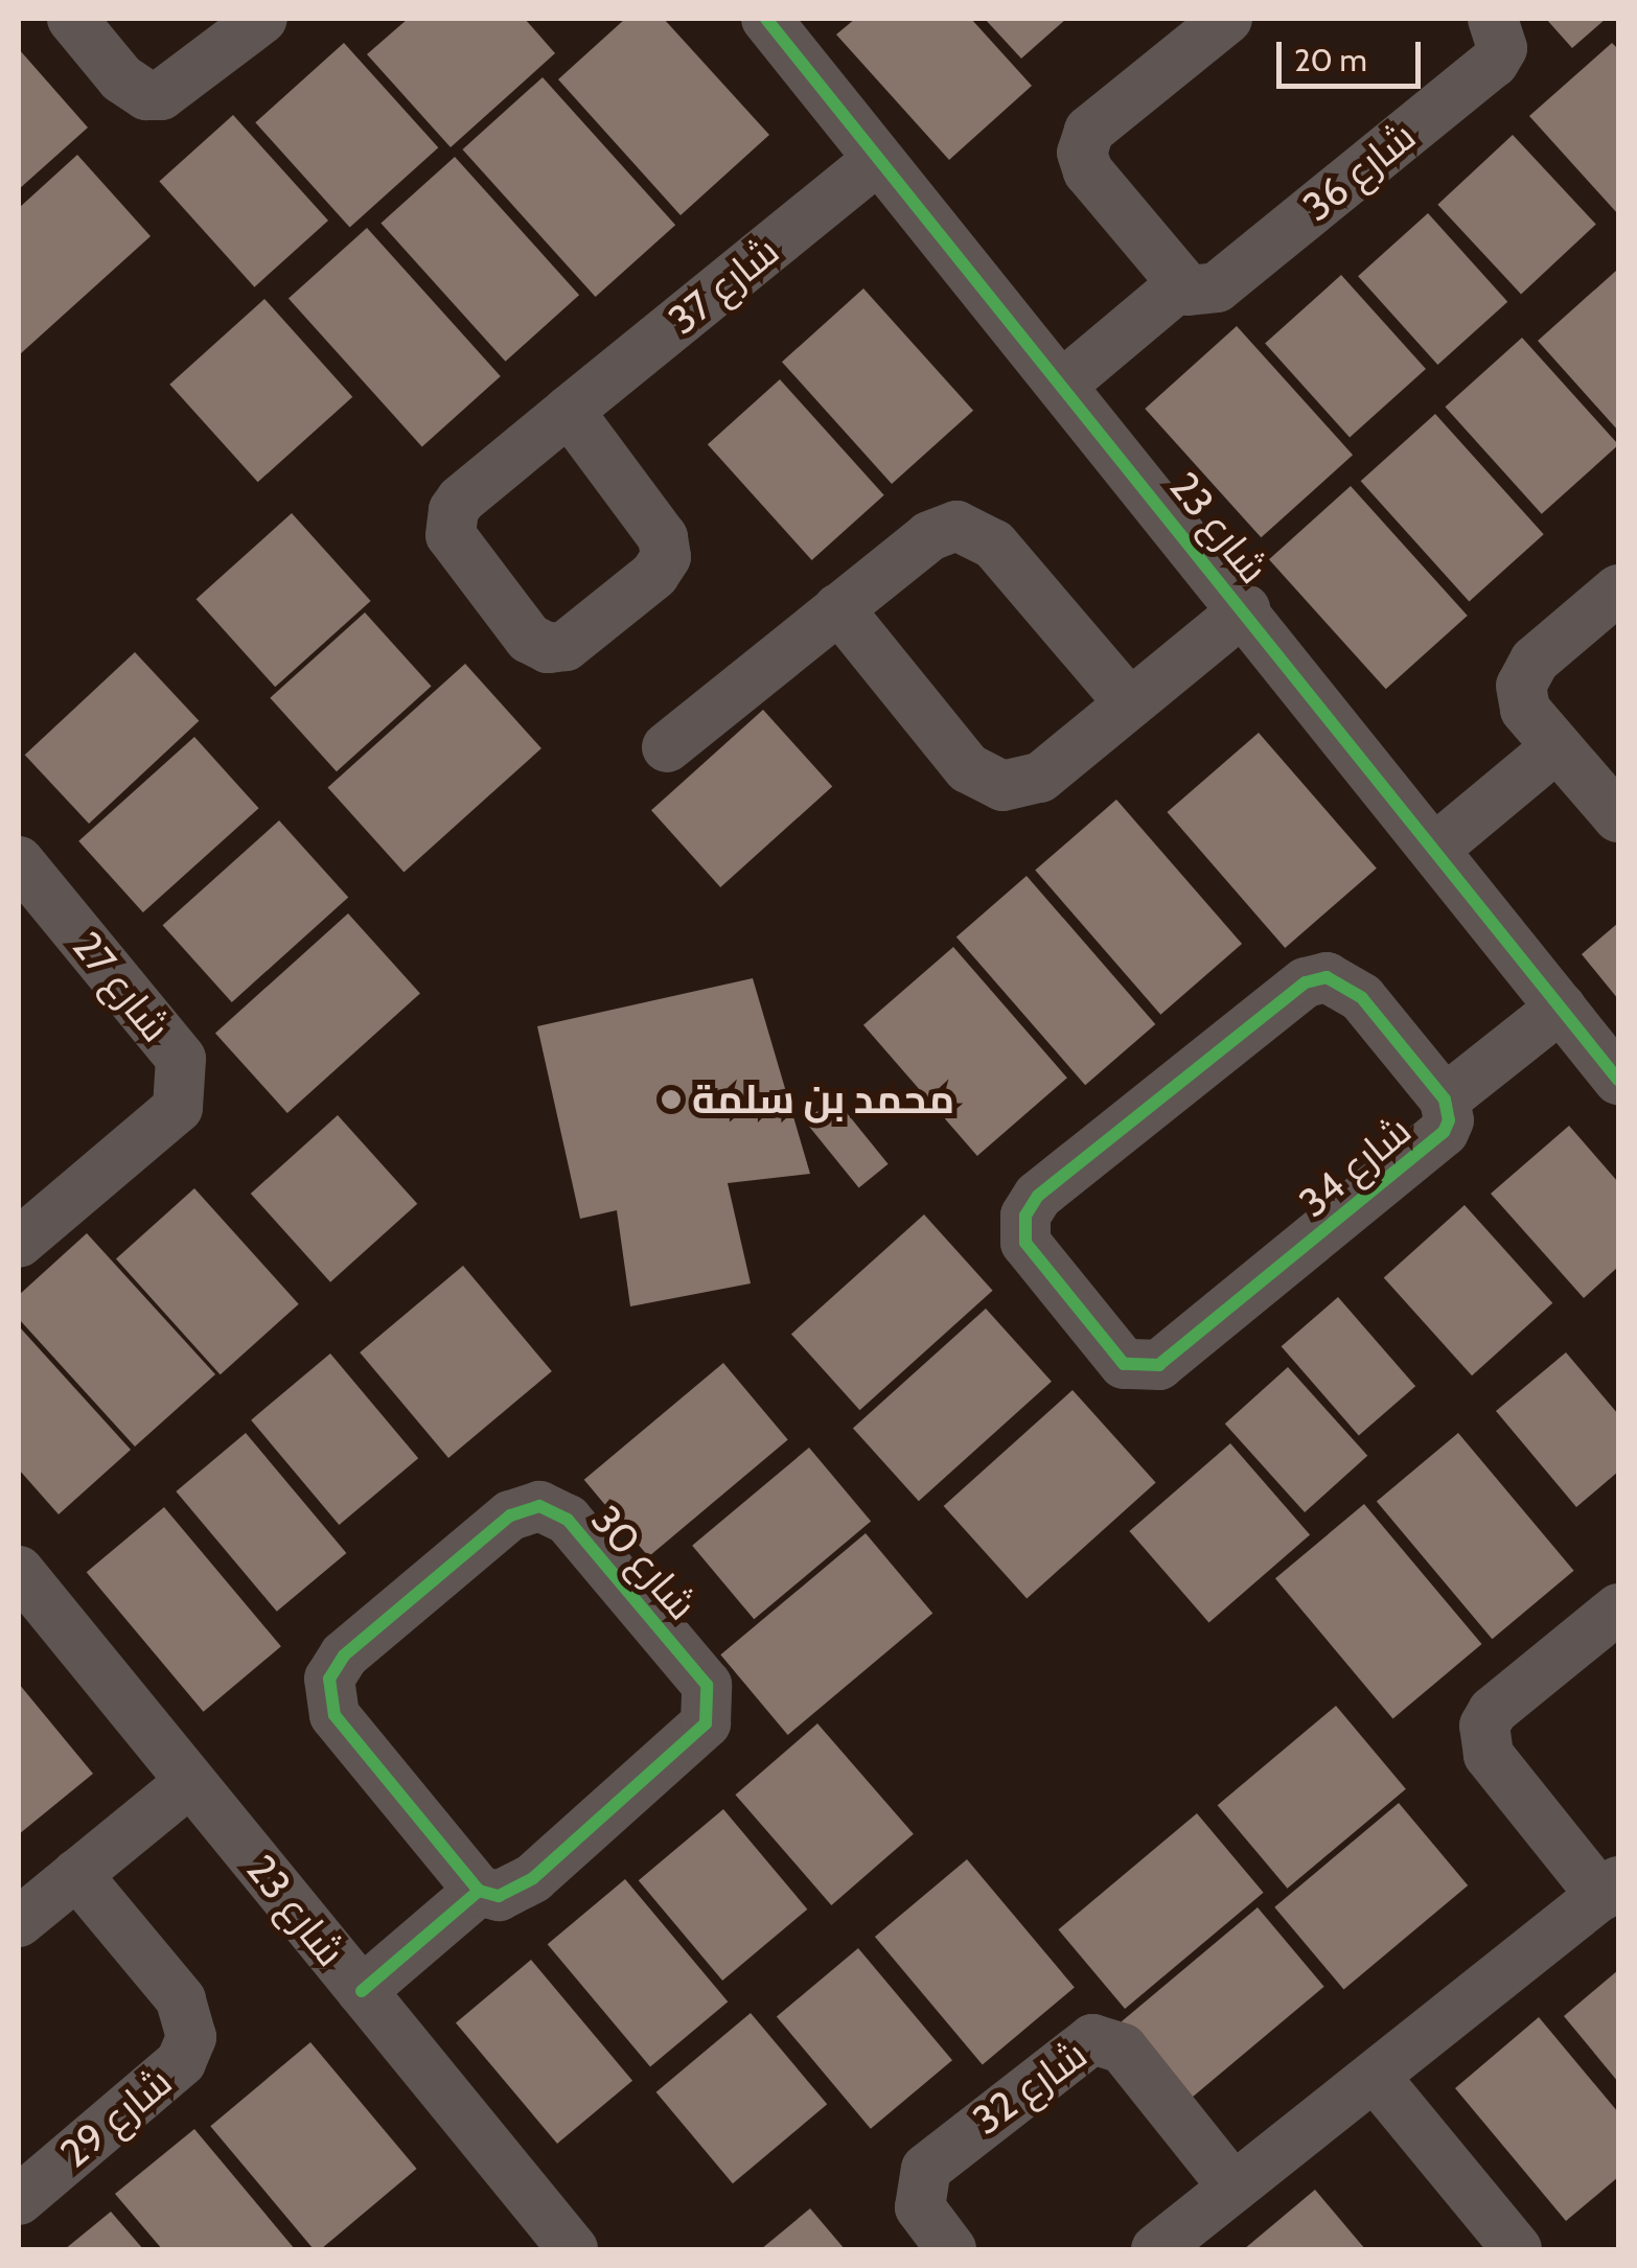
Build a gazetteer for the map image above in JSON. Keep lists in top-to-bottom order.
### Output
{
  "streets": {
    "street": [
      "شارع 36",
      "شارع 37",
      "شارع 23",
      "شارع 27",
      "شارع 34",
      "شارع 30",
      "شارع 32",
      "شارع 29"
    ]
  },
  "crossings": [
    ["شارع 37", "شارع 23"],
    ["شارع 23", "شارع 34"],
    ["شارع 23", "شارع 30"]
  ],
  "places": ["محمد بن سلمة"],
  "scale_bar": "20 m"
}
